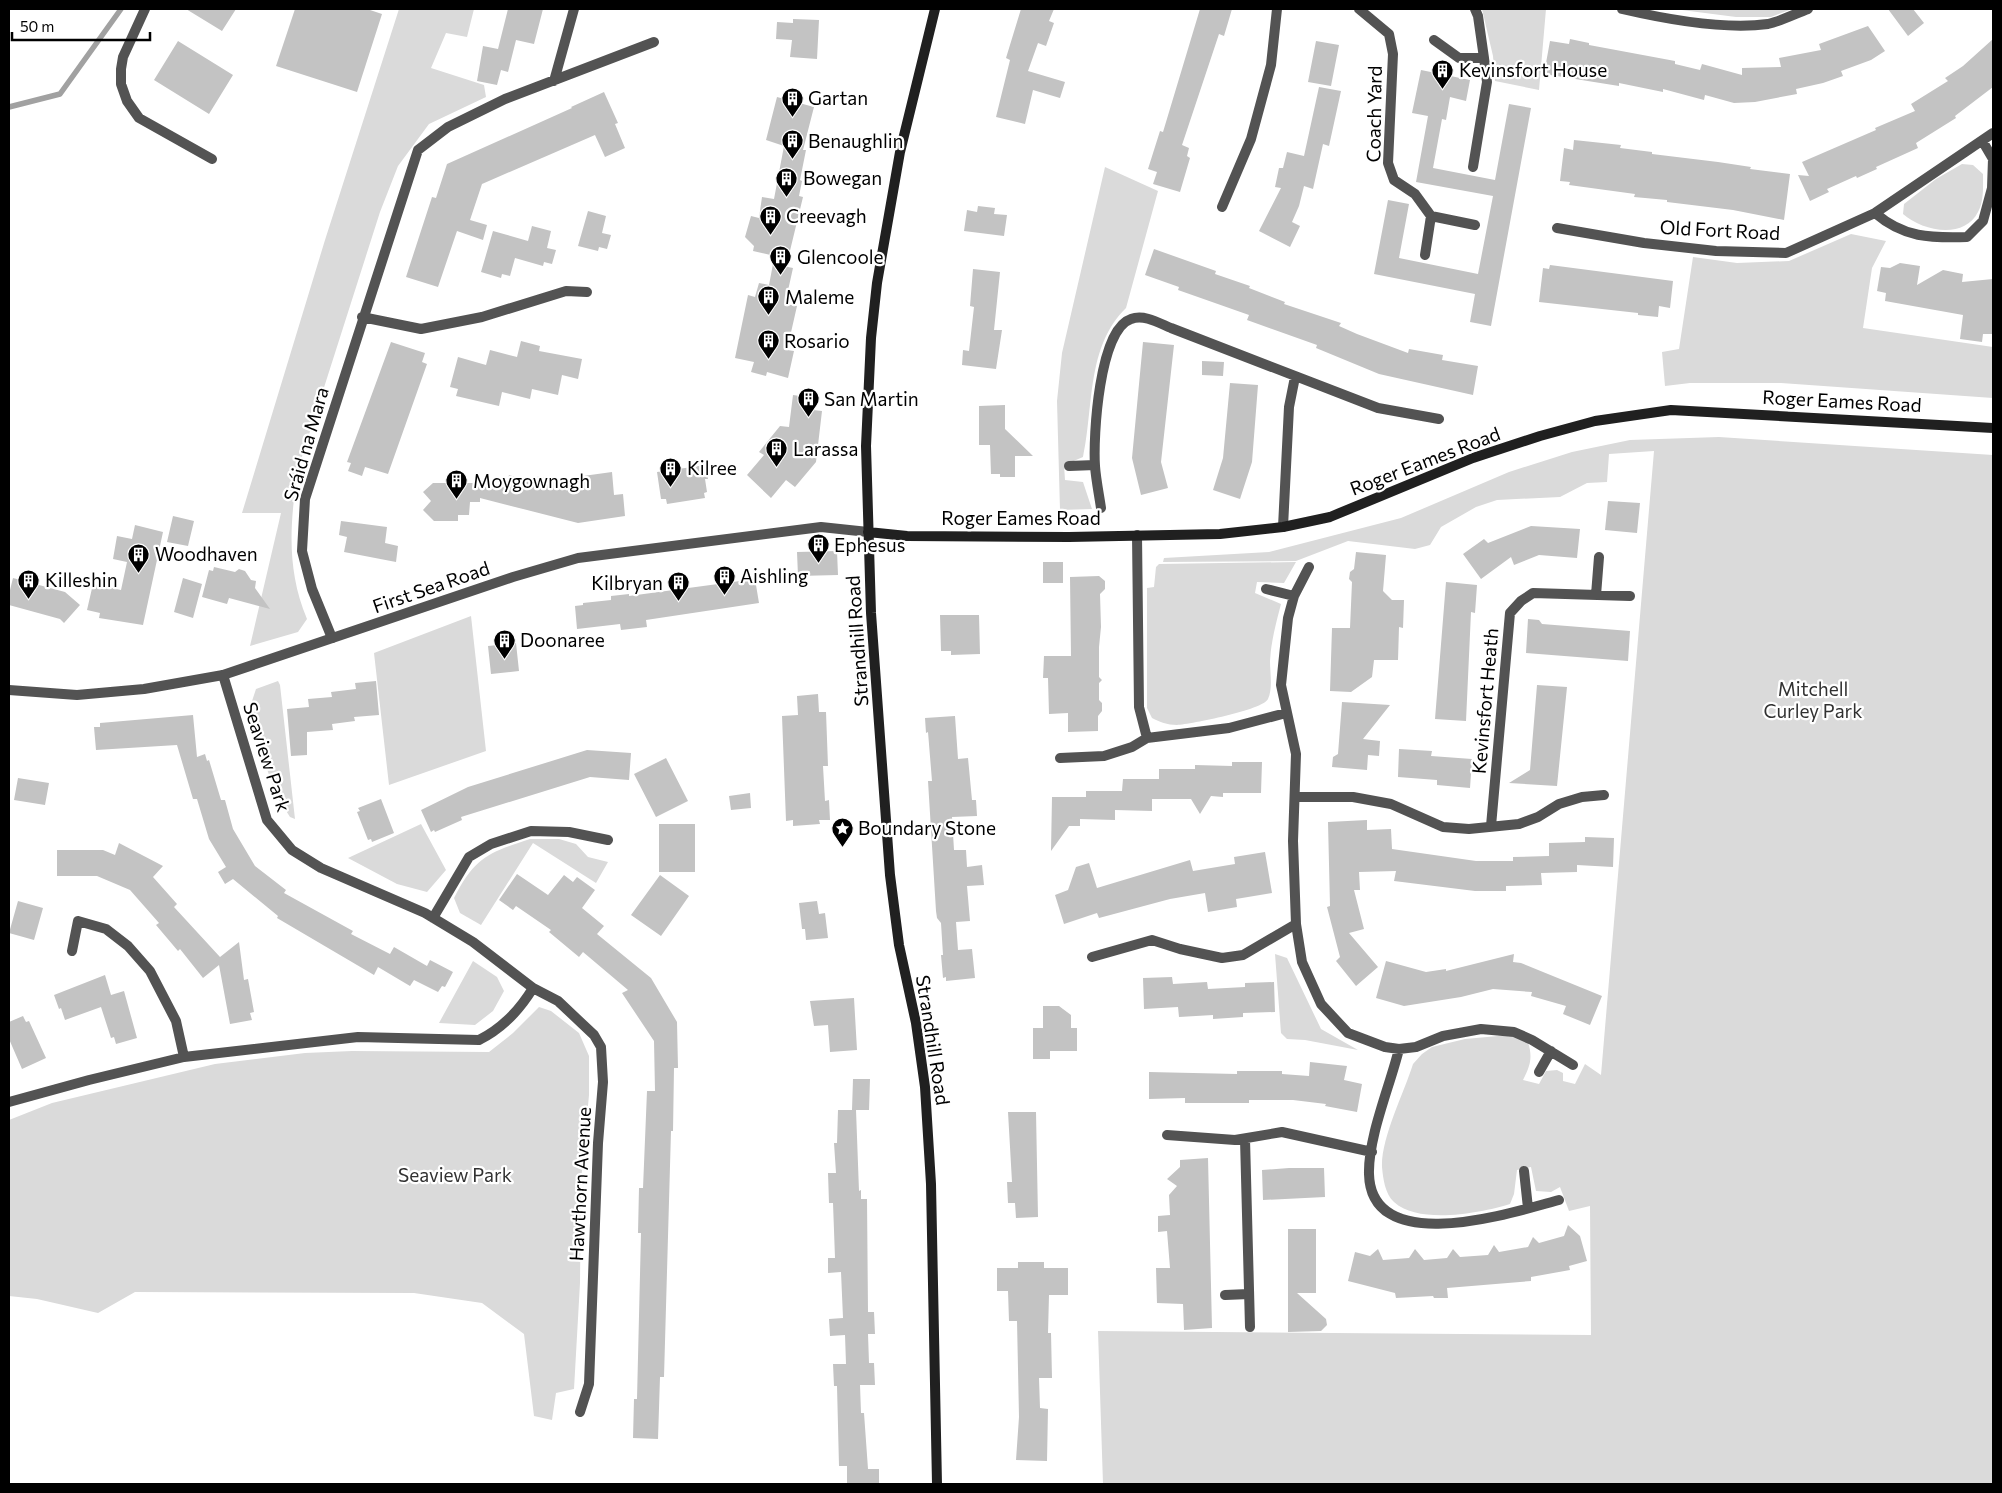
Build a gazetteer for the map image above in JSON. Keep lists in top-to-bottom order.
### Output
{
  "streets": {
    "main road": ["Roger Eames Road", "Strandhill Road"],
    "street": [
      "Coach Yard",
      "Old Fort Road",
      "Sráid na Mara",
      "First Sea Road",
      "Kevinsfort Heath",
      "Seaview Park",
      "Hawthorn Avenue"
    ]
  },
  "crossings": [
    ["Roger Eames Road", "First Sea Road"],
    ["Roger Eames Road", "Strandhill Road"],
    ["Sráid na Mara", "First Sea Road"],
    ["First Sea Road", "Strandhill Road"],
    ["First Sea Road", "Seaview Park"],
    ["Seaview Park", "Hawthorn Avenue"]
  ],
  "parks": ["Mitchell Curley Park", "Seaview Park"],
  "places": {
    "building": [
      "Kevinsfort House",
      "Gartan",
      "Benaughlin",
      "Bowegan",
      "Creevagh",
      "Glencoole",
      "Maleme",
      "Rosario",
      "San Martin",
      "Larassa",
      "Kilree",
      "Moygownagh",
      "Ephesus",
      "Woodhaven",
      "Aishling",
      "Killeshin",
      "Kilbryan",
      "Doonaree"
    ],
    "place": ["Boundary Stone"]
  },
  "scale_bar": "50 m"
}
